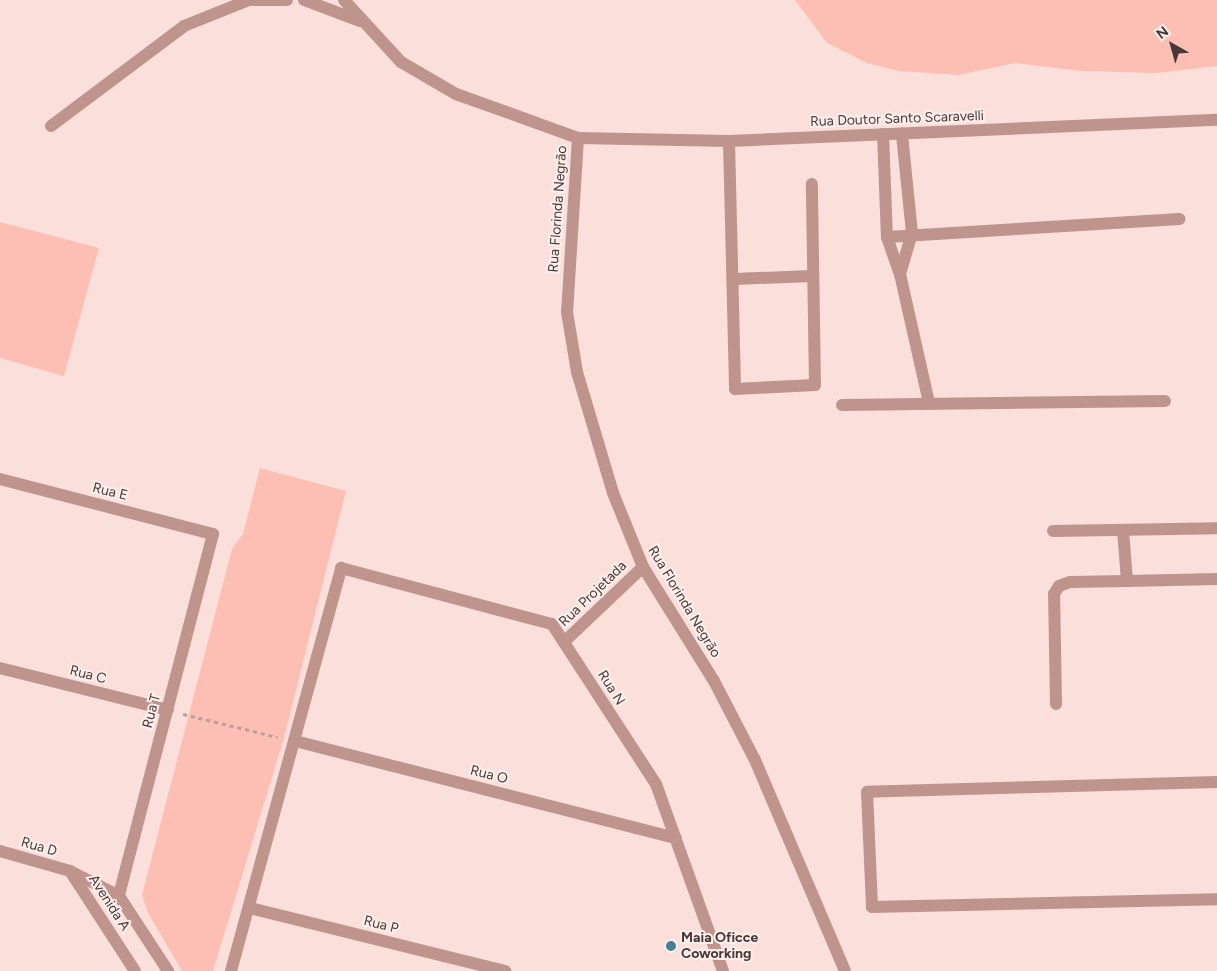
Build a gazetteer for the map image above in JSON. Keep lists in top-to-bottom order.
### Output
{
  "streets": {
    "street": [
      "Rua Doutor Santo Scaravelli",
      "Rua Florinda Negrão",
      "Rua E",
      "Rua Projetada",
      "Rua C",
      "Rua N",
      "Rua T",
      "Rua O",
      "Rua D",
      "Avenida A",
      "Rua P"
    ]
  },
  "crossings": [
    ["Rua Doutor Santo Scaravelli", "Rua Florinda Negrão"],
    ["Rua Florinda Negrão", "Rua Projetada"],
    ["Rua E", "Rua T"],
    ["Rua Projetada", "Rua N"],
    ["Rua C", "Rua T"],
    ["Rua N", "Rua O"],
    ["Rua T", "Avenida A"],
    ["Rua D", "Avenida A"]
  ],
  "places": ["Maia Oficce Coworking"],
  "north": "top left"
}
